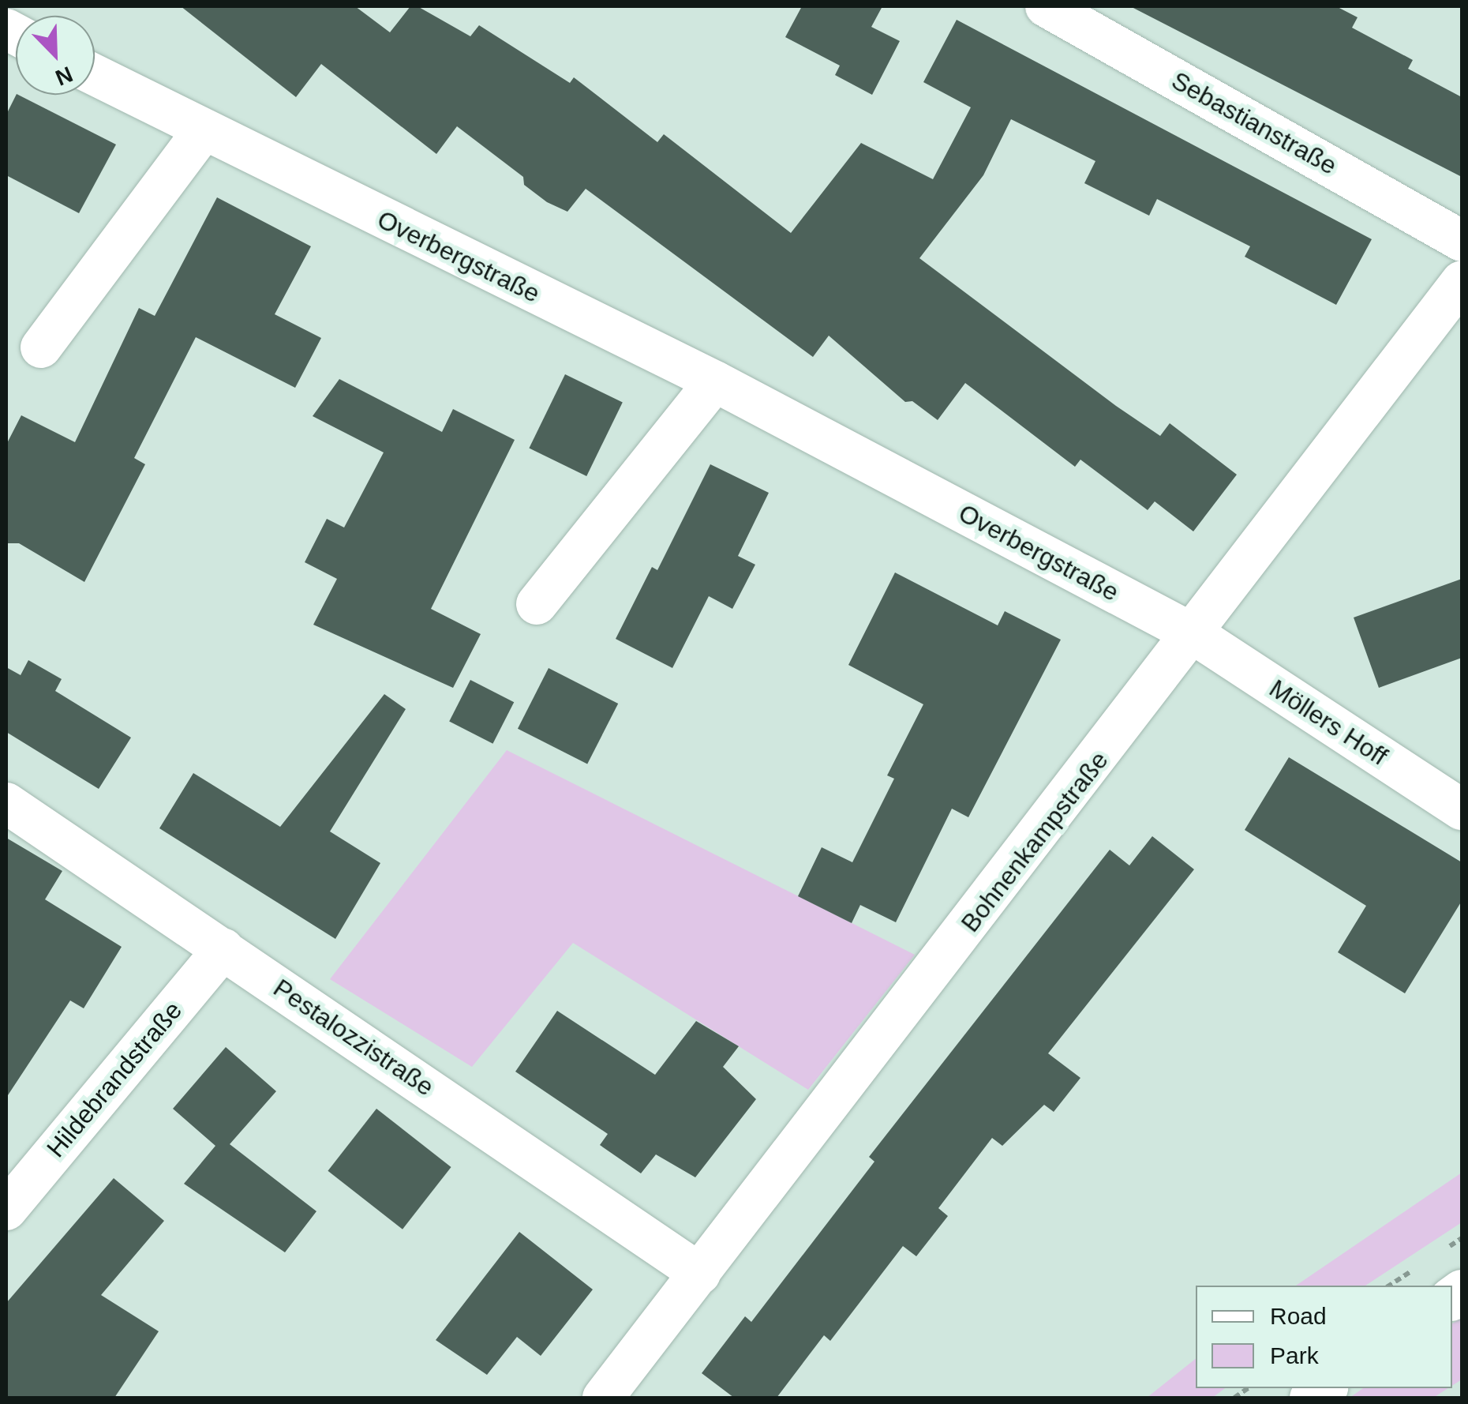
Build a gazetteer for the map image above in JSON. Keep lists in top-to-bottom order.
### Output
{
  "streets": {
    "street": [
      "Sebastianstraße",
      "Overbergstraße",
      "Möllers Hoff",
      "Bohnenkampstraße",
      "Pestalozzistraße",
      "Hildebrandstraße"
    ]
  },
  "crossings": [
    ["Overbergstraße", "Möllers Hoff"],
    ["Overbergstraße", "Bohnenkampstraße"],
    ["Möllers Hoff", "Bohnenkampstraße"],
    ["Bohnenkampstraße", "Pestalozzistraße"],
    ["Pestalozzistraße", "Hildebrandstraße"]
  ],
  "legend": ["Road", "Park"],
  "north": "bottom right"
}
